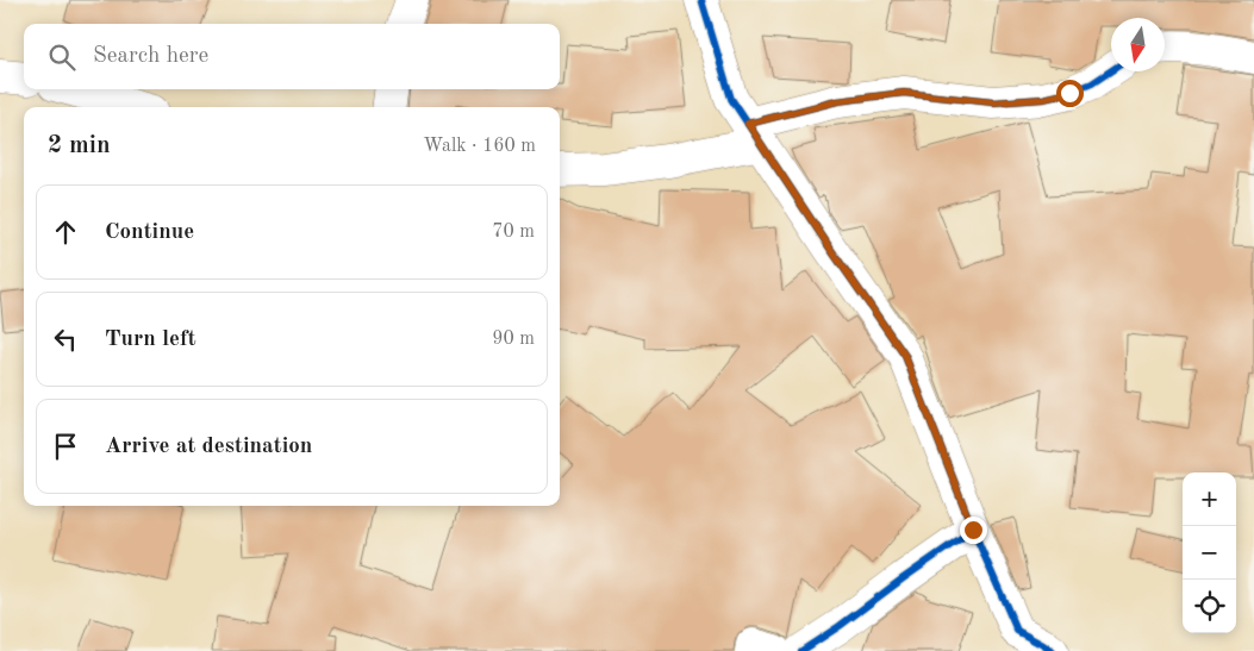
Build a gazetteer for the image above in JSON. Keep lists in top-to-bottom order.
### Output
{
  "north": "bottom",
  "page": {
    "search": "Search here",
    "heading": ["2 min", "Walk · 160 m"],
    "list": [
      ["Continue", "70 m"],
      ["Turn left", "90 m"],
      "Arrive at destination"
    ],
    "map_buttons": ["+", "−"]
  }
}
